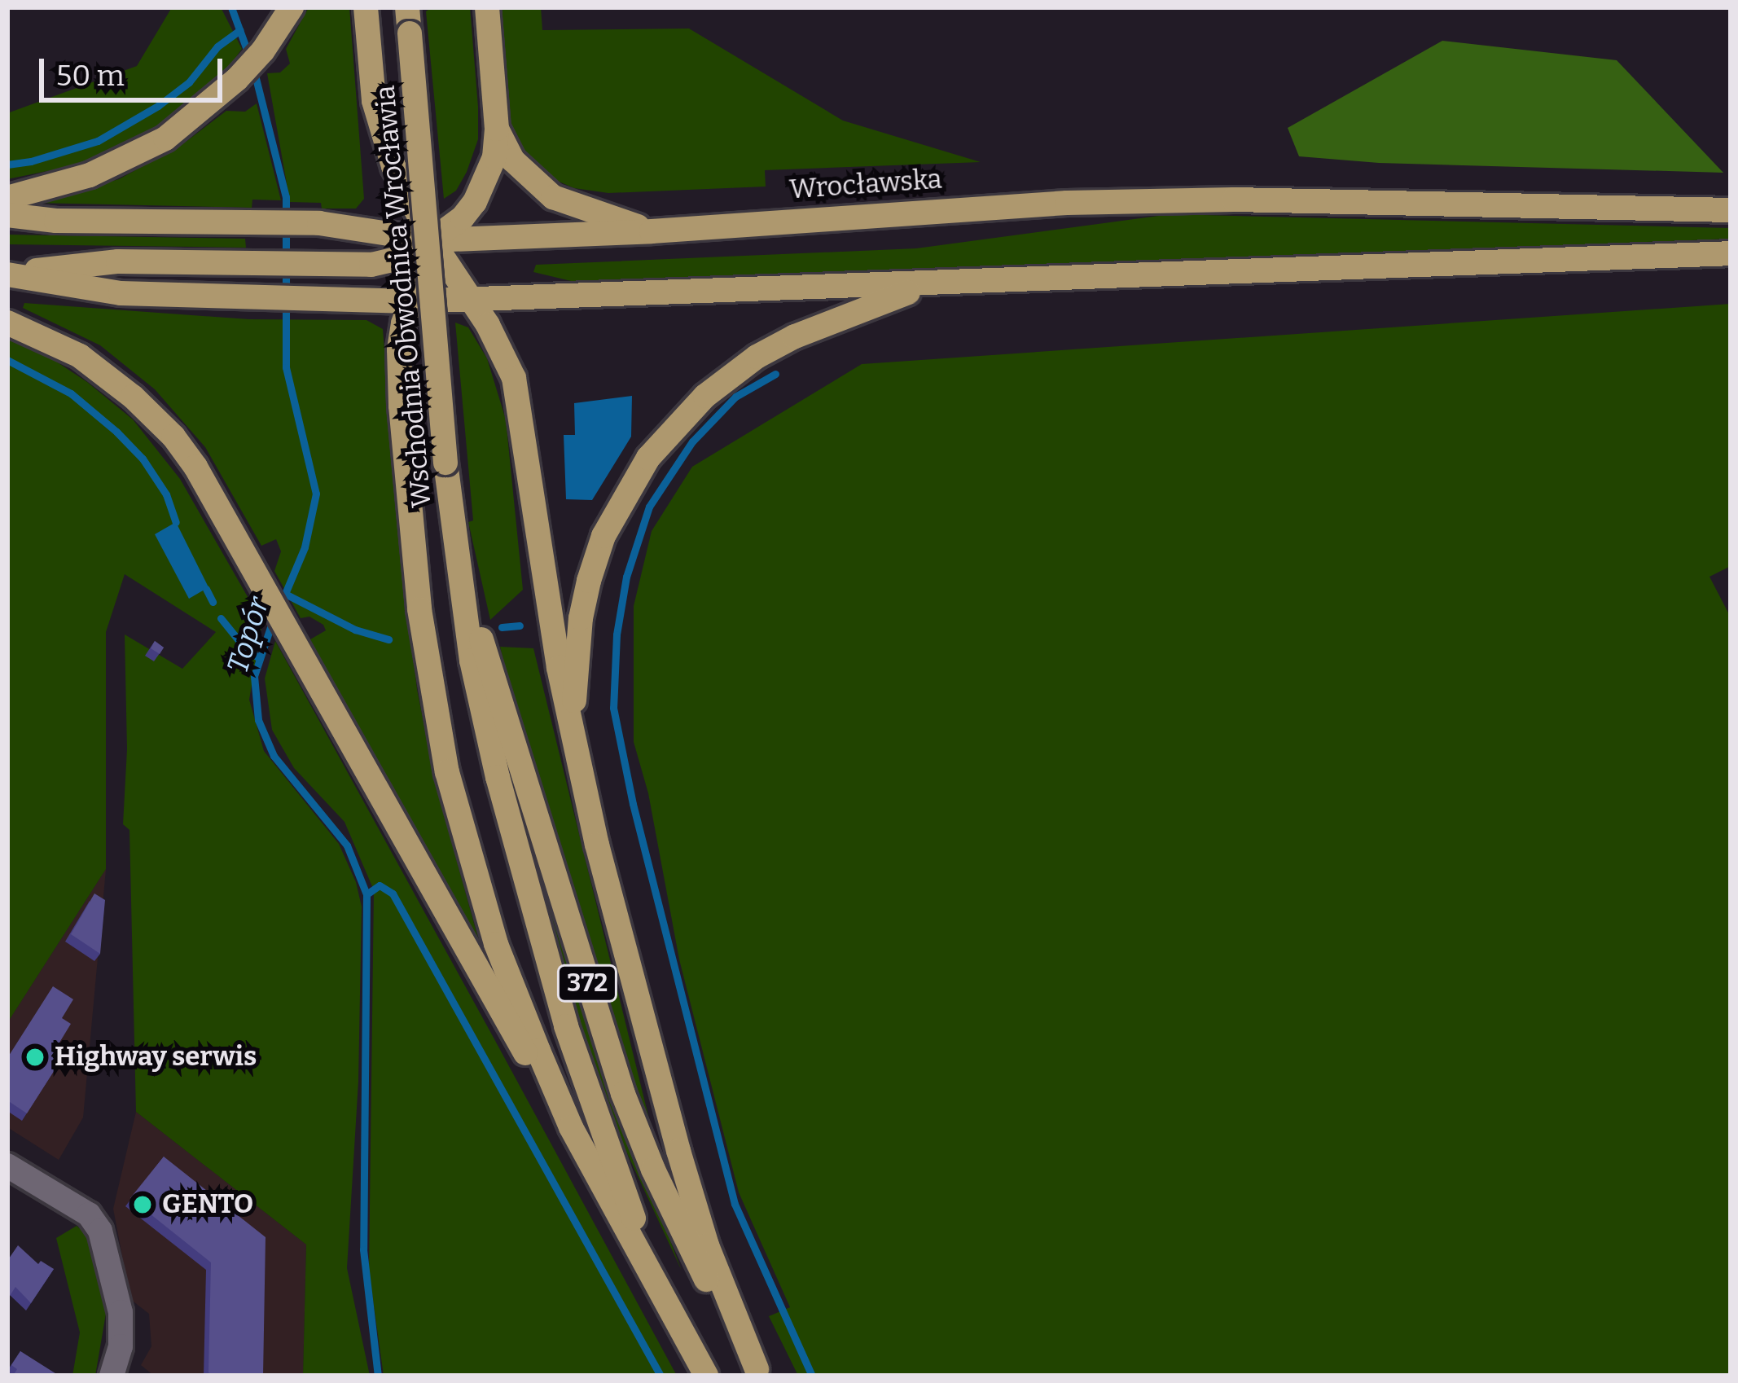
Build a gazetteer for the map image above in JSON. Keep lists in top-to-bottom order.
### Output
{
  "streets": {
    "main road": ["Wrocławska", "Wschodnia Obwodnica Wrocławia", "372"]
  },
  "crossings": [
    ["Wschodnia Obwodnica Wrocławia", "372"]
  ],
  "water": ["Topór"],
  "places": ["Highway serwis", "GENTO"],
  "scale_bar": "50 m"
}
